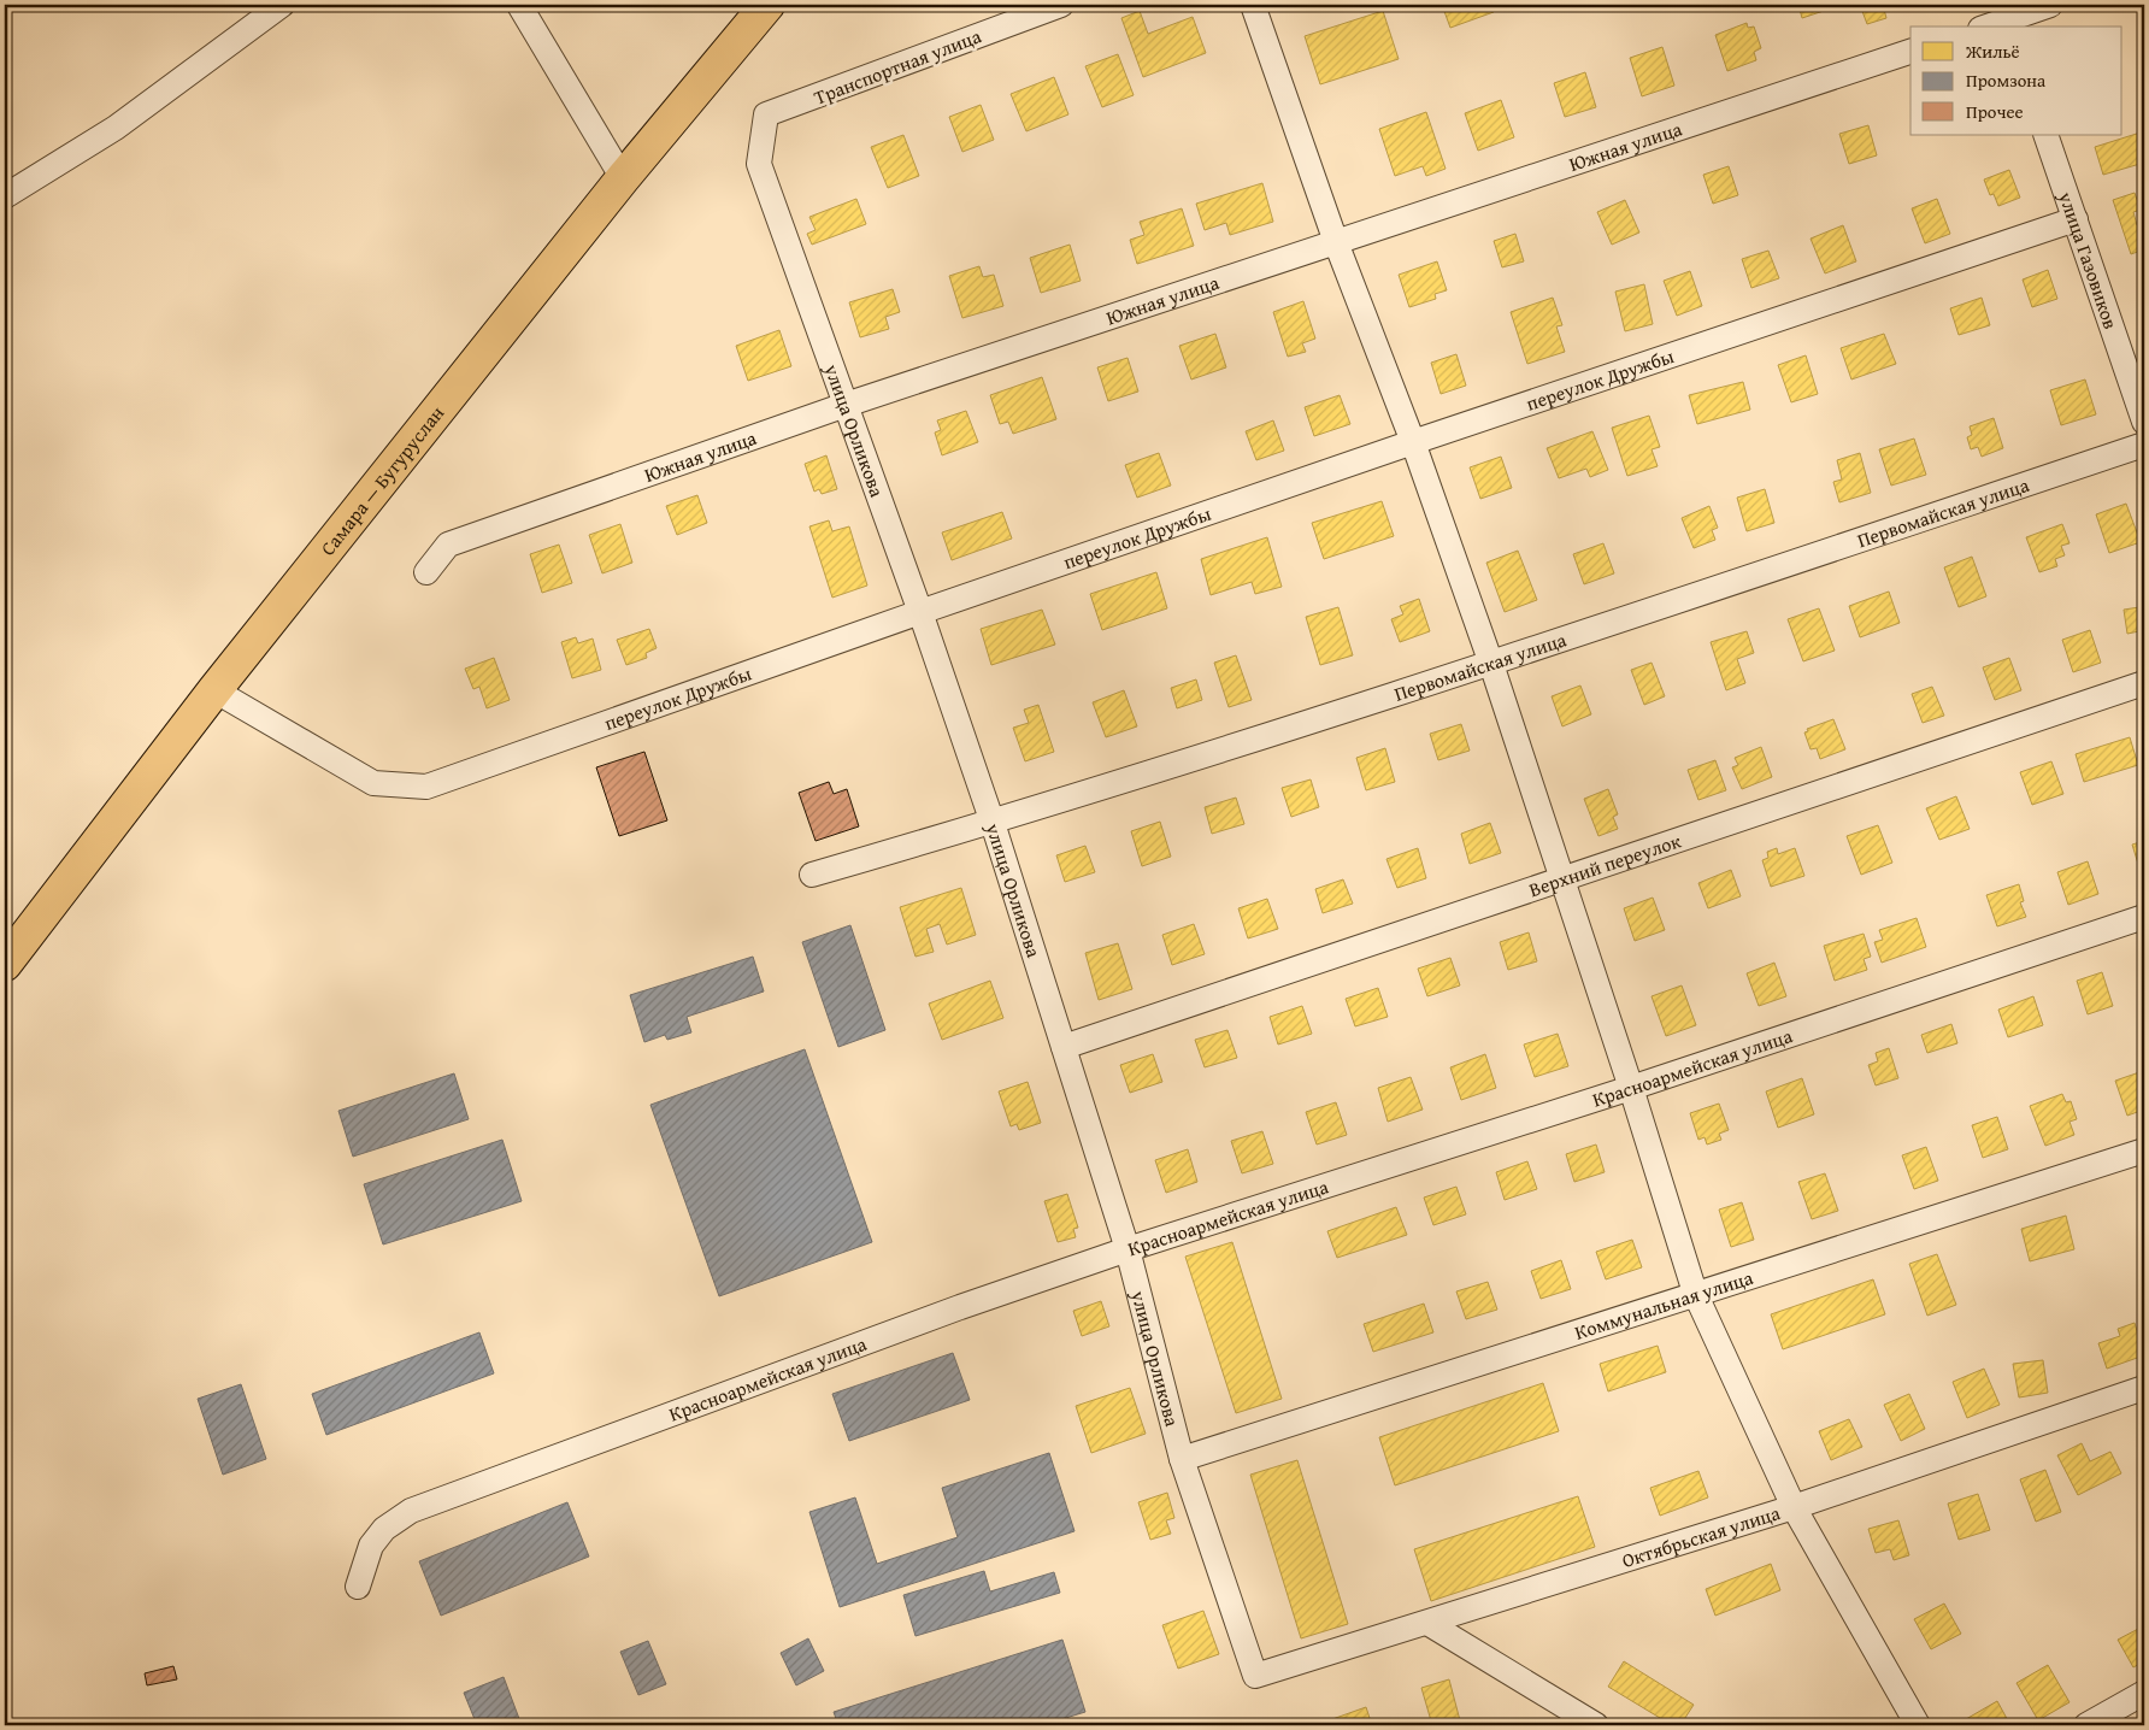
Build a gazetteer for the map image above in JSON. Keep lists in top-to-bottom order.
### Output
{
  "streets": {
    "main road": ["Самара — Бугуруслан"],
    "street": [
      "Транспортная улица",
      "Южная улица",
      "улица Газовиков",
      "переулок Дружбы",
      "улица Орликова",
      "Первомайская улица",
      "Верхний переулок",
      "Красноармейская улица",
      "Коммунальная улица",
      "Октябрьская улица"
    ]
  },
  "crossings": [
    ["Транспортная улица", "улица Орликова"],
    ["Южная улица", "улица Орликова"],
    ["улица Газовиков", "переулок Дружбы"],
    ["переулок Дружбы", "улица Орликова"],
    ["переулок Дружбы", "Самара — Бугуруслан"],
    ["улица Орликова", "Первомайская улица"],
    ["улица Орликова", "Верхний переулок"],
    ["улица Орликова", "Красноармейская улица"],
    ["улица Орликова", "Коммунальная улица"],
    ["улица Орликова", "Октябрьская улица"]
  ],
  "legend": ["Жильё", "Промзона", "Прочее"]
}
